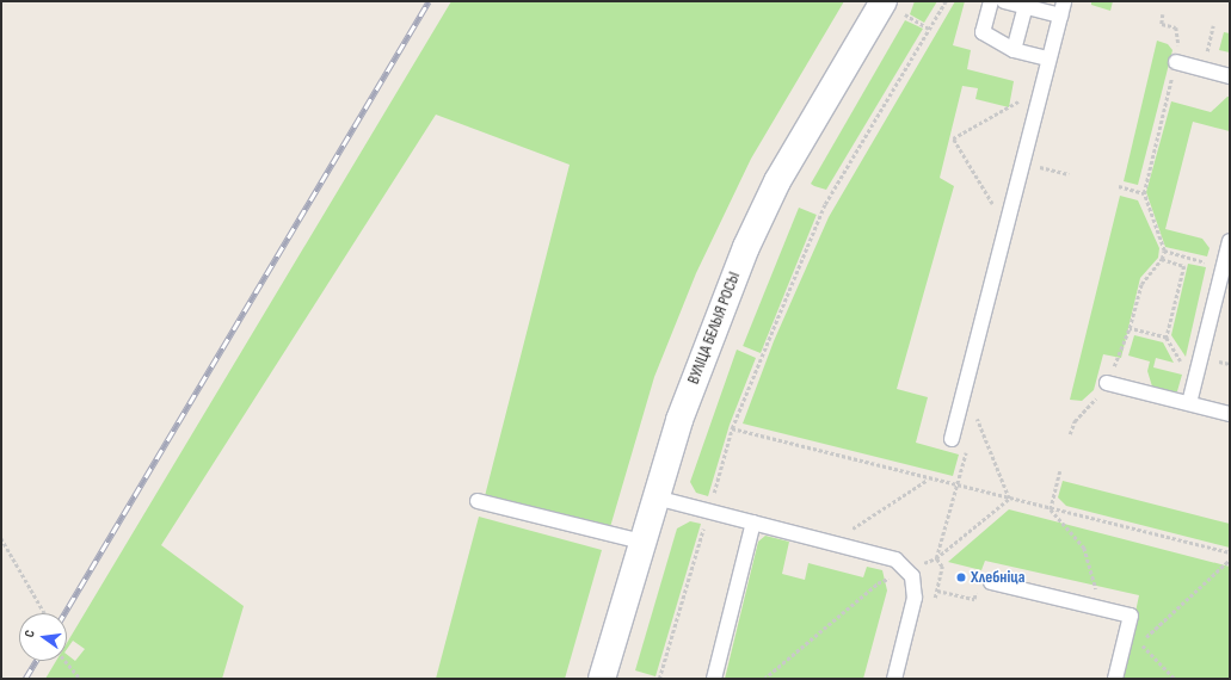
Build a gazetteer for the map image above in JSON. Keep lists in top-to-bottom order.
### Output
{
  "streets": {
    "main road": ["ВУЛІЦА БЕЛЫЯ РОСЫ"]
  },
  "places": ["Хлебніца"],
  "north": "left"
}
